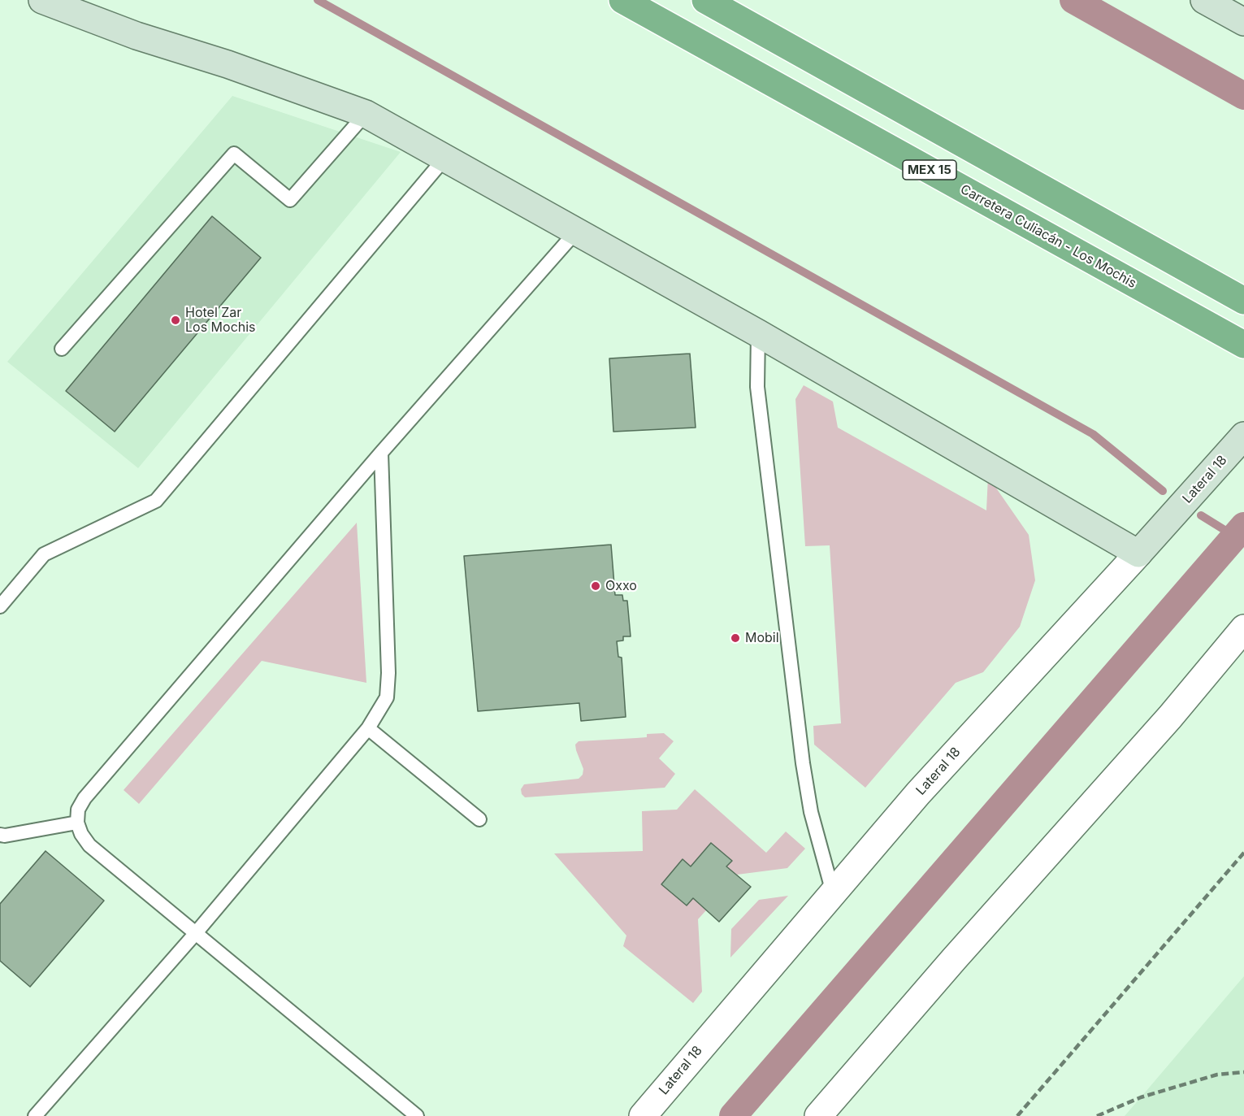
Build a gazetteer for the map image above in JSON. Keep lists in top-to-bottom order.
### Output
{
  "streets": {
    "highway": ["MEX 15", "Carretera Culiacán - Los Mochis"],
    "main road": ["Lateral 18"]
  },
  "places": ["Hotel Zar Los Mochis", "Oxxo", "Mobil"]
}
